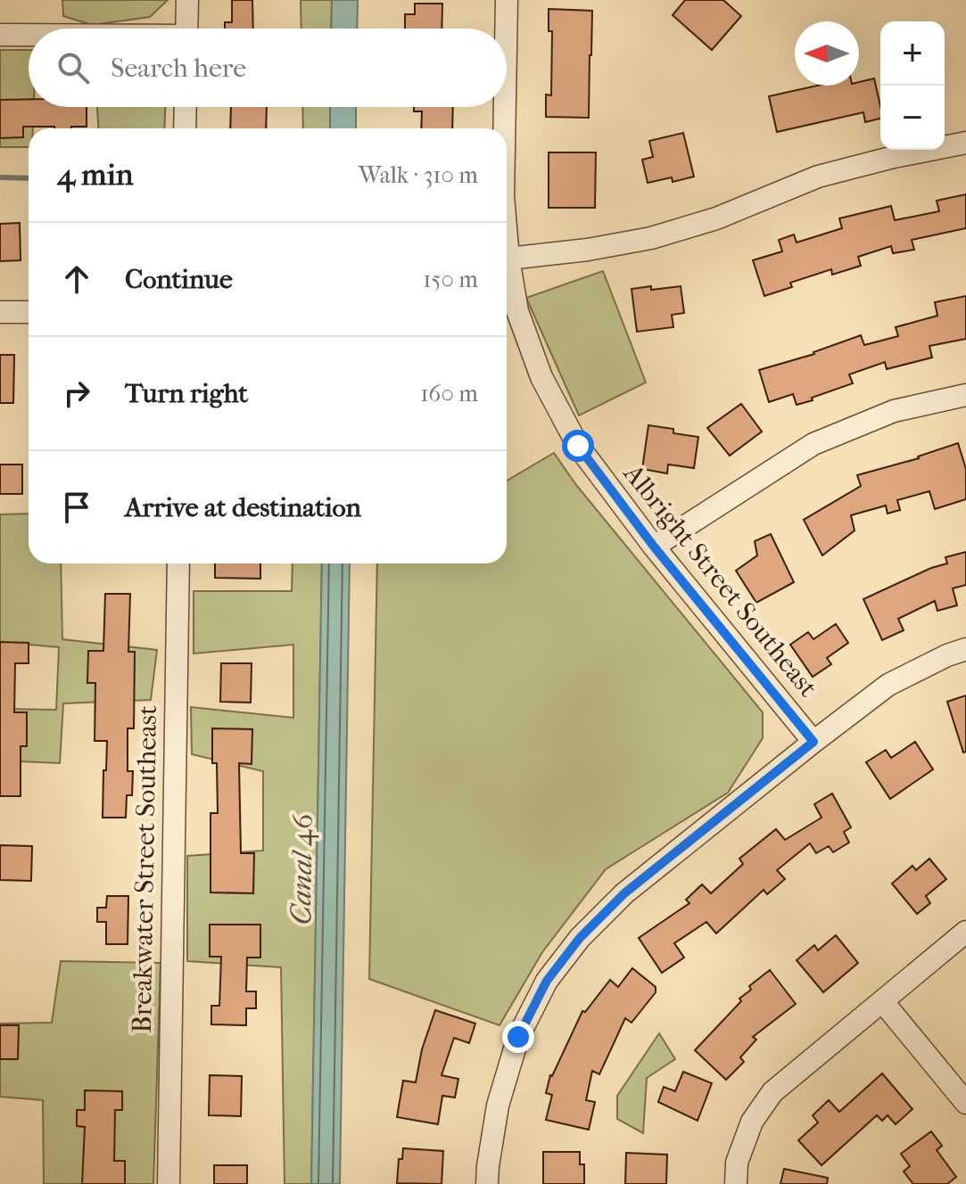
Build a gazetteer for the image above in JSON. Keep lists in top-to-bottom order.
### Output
{
  "streets": {
    "street": ["Albright Street Southeast", "Breakwater Street Southeast"]
  },
  "water": ["Canal 46"],
  "north": "left",
  "page": {
    "map_buttons": ["+", "−"],
    "search": "Search here",
    "heading": ["4 min", "Walk · 310 m"],
    "list": [
      ["Continue", "150 m"],
      ["Turn right", "160 m"],
      "Arrive at destination"
    ]
  }
}
